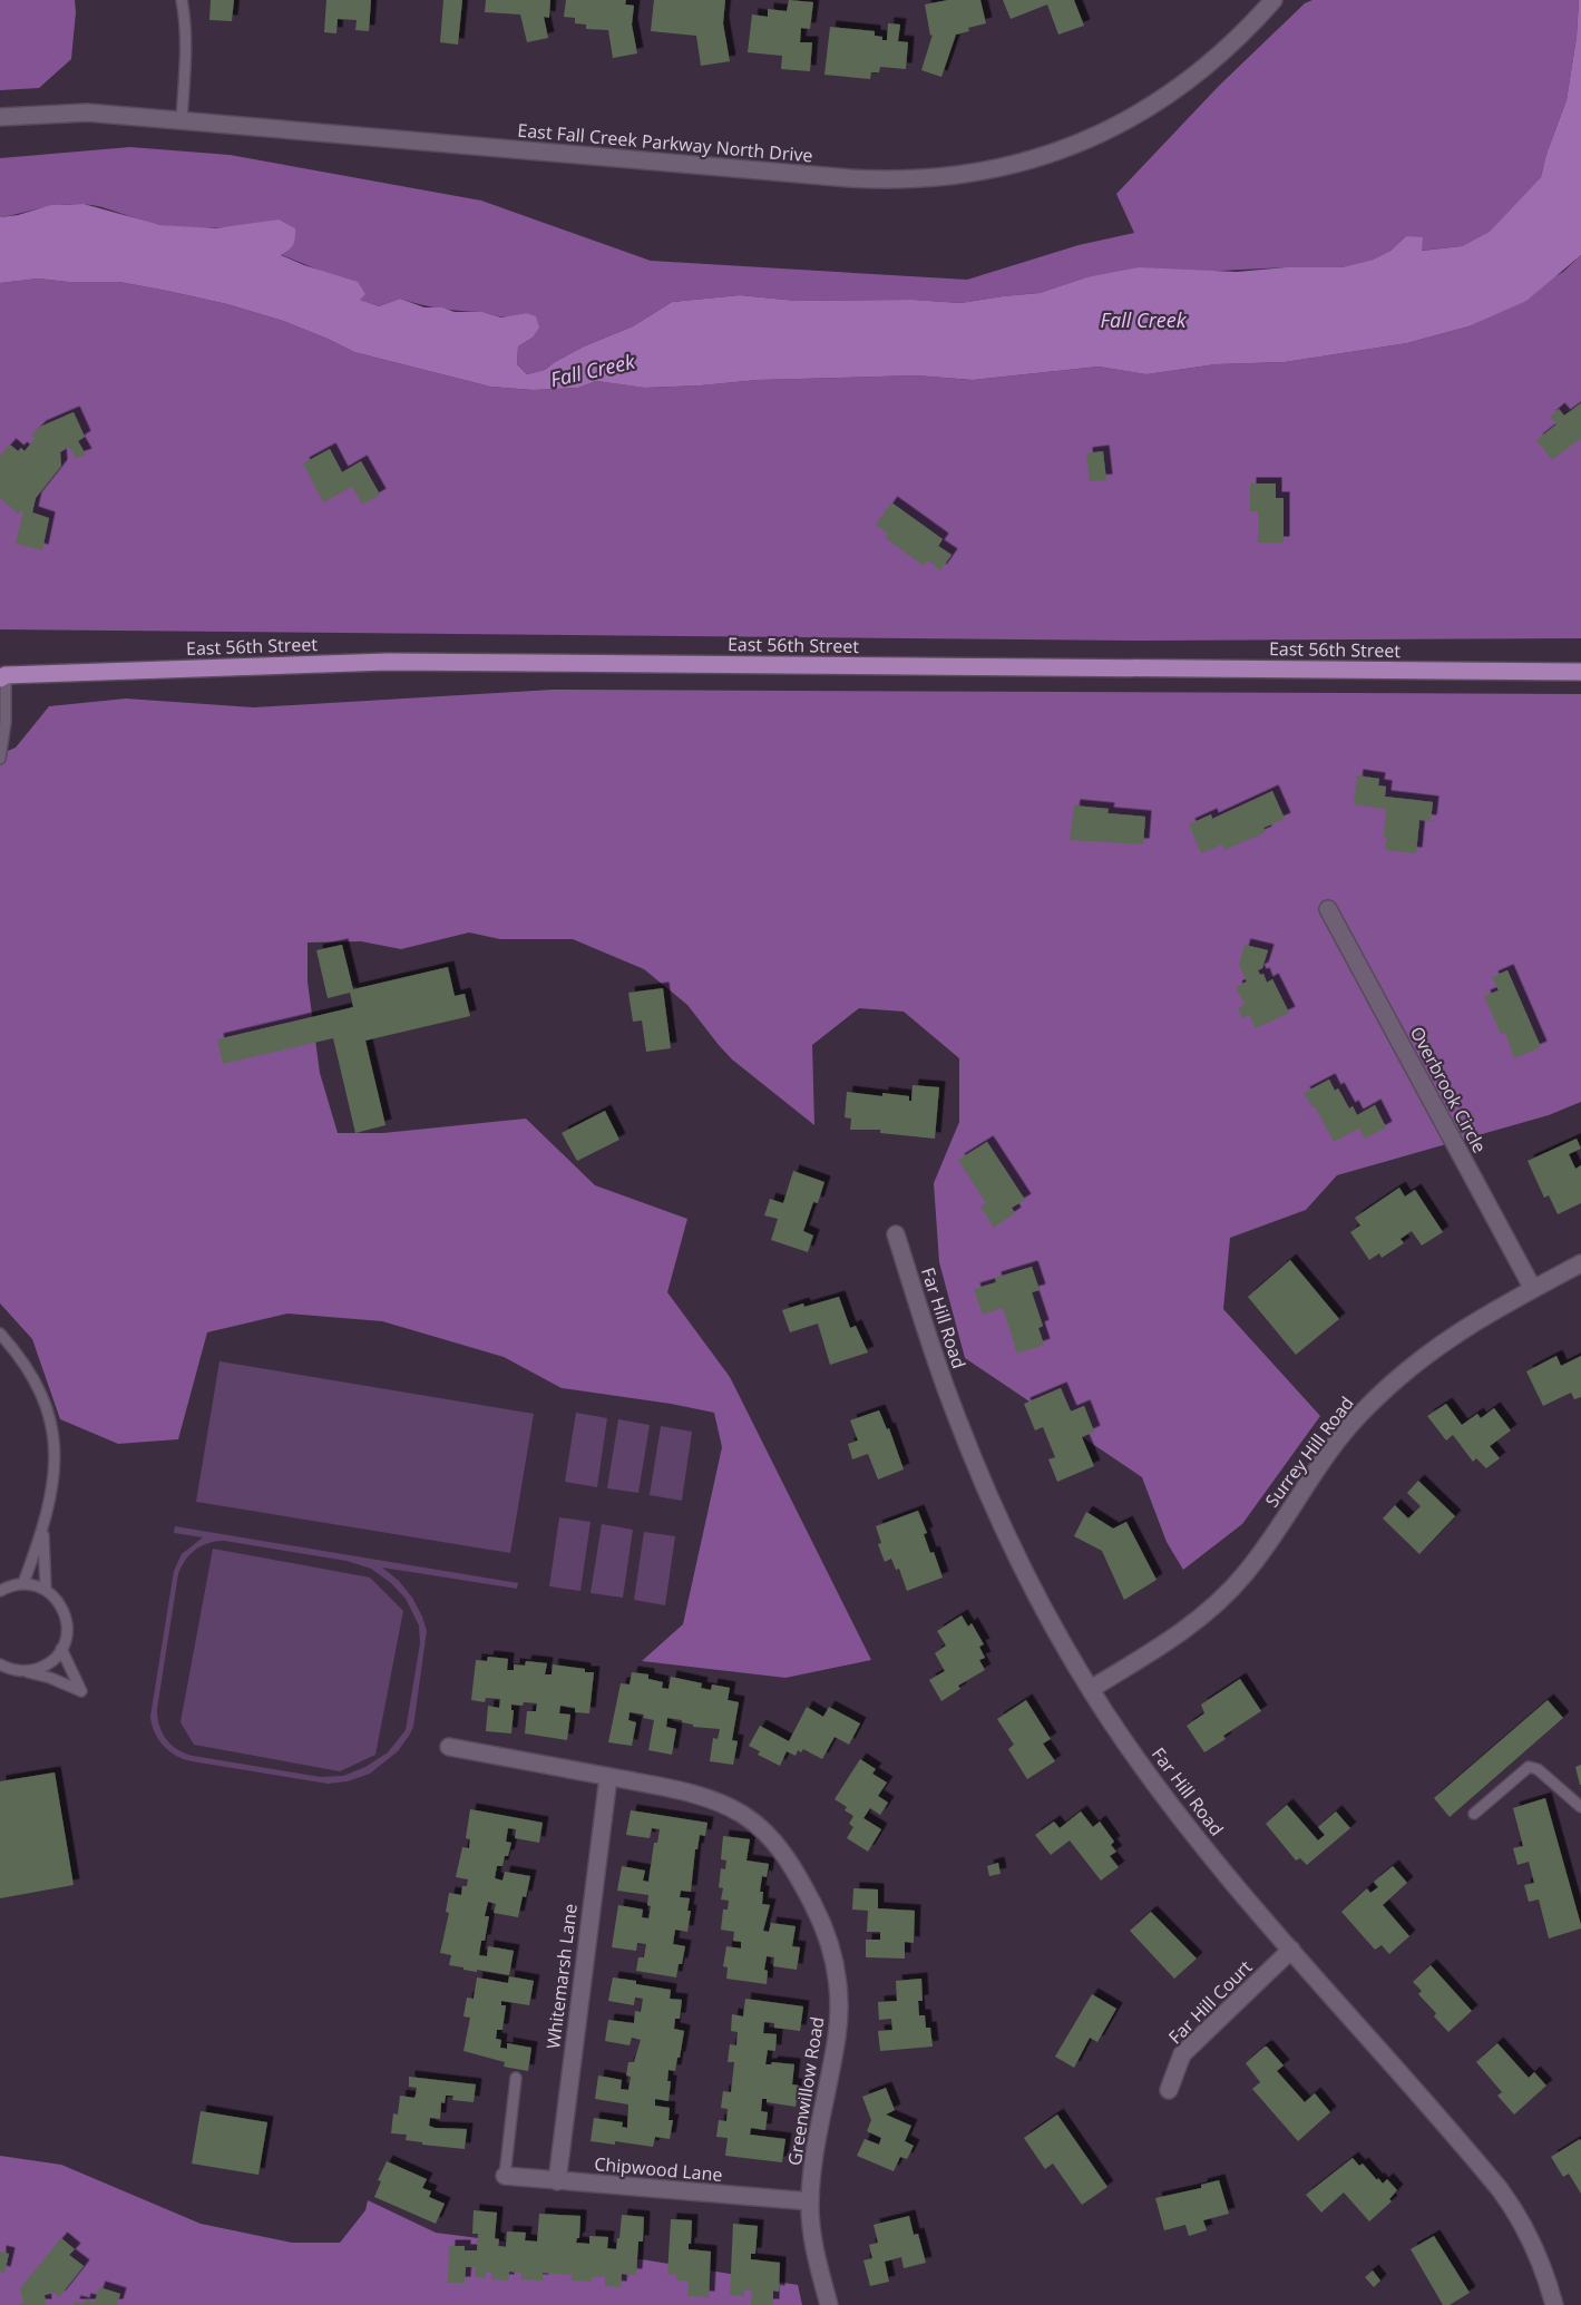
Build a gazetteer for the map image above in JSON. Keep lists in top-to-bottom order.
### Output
{
  "streets": {
    "main road": ["East 56th Street"],
    "street": [
      "East Fall Creek Parkway North Drive",
      "Overbrook Circle",
      "Far Hill Road",
      "Surrey Hill Road",
      "Whitemarsh Lane",
      "Far Hill Court",
      "Greenwillow Road",
      "Chipwood Lane"
    ]
  },
  "crossings": [
    ["Overbrook Circle", "Surrey Hill Road"],
    ["Far Hill Road", "Surrey Hill Road"],
    ["Far Hill Road", "Far Hill Court"],
    ["Whitemarsh Lane", "Greenwillow Road"],
    ["Whitemarsh Lane", "Chipwood Lane"],
    ["Greenwillow Road", "Chipwood Lane"]
  ],
  "water": ["Fall Creek"]
}
